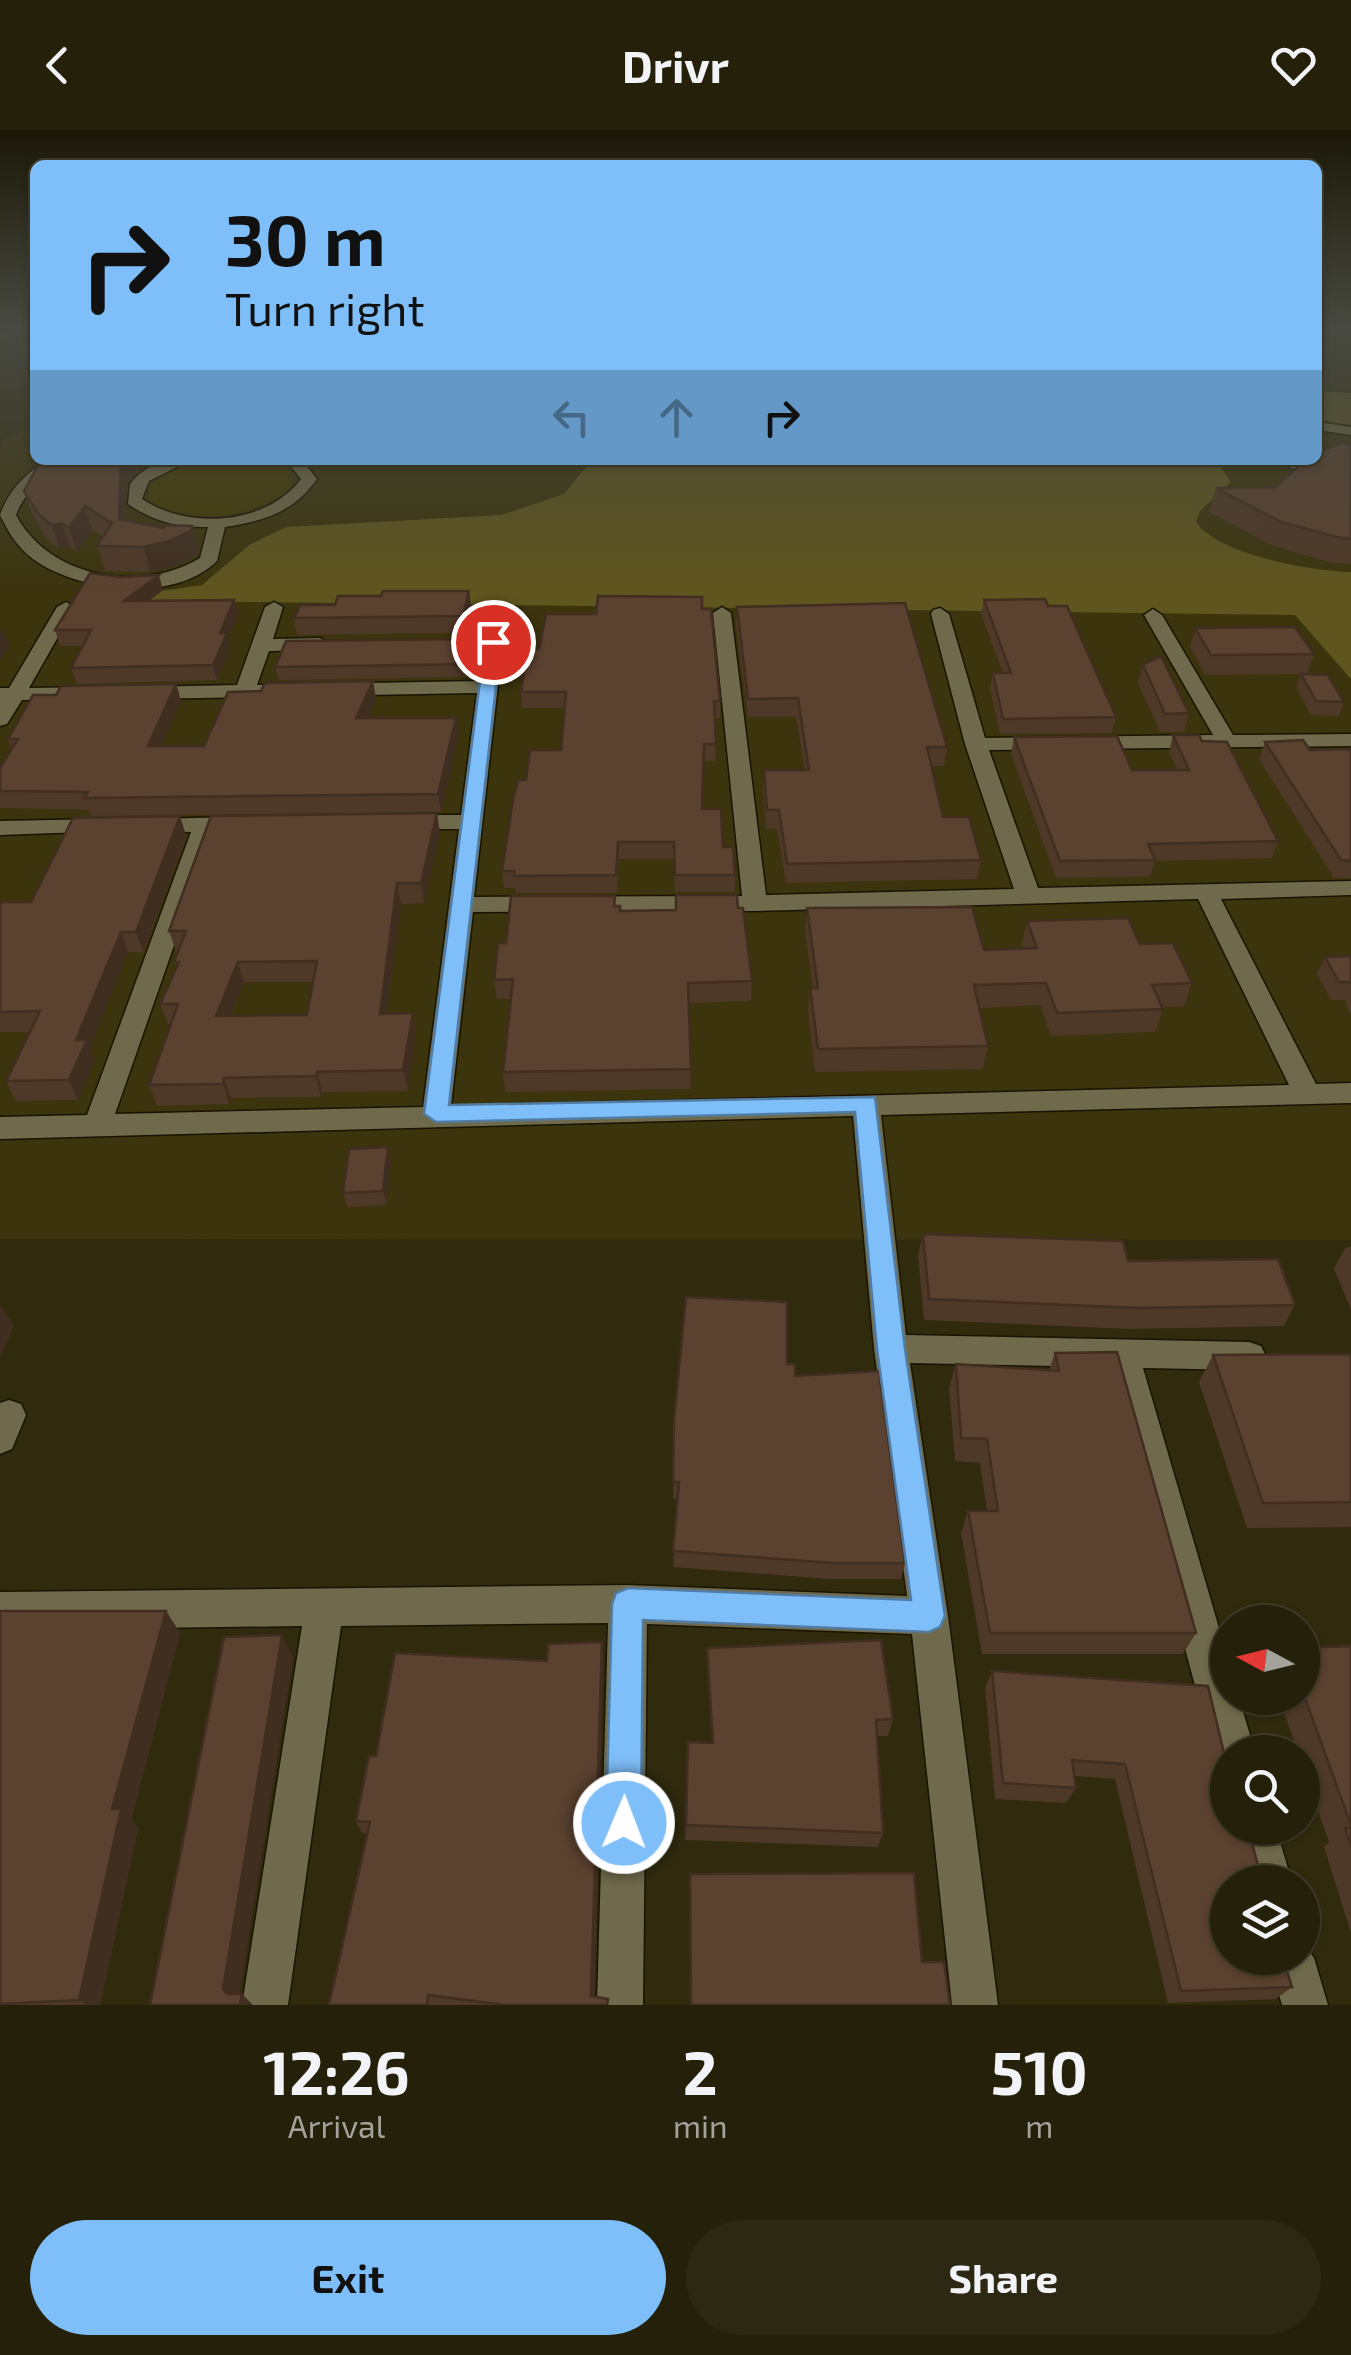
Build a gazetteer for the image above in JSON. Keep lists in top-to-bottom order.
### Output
{
  "north": "left",
  "page": {
    "header": "Drivr",
    "turn": ["30 m", "Turn right"],
    "eta": [
      "12:26",
      "Arrival",
      "2",
      "min",
      "510",
      "m"
    ],
    "buttons": ["Exit", "Share"]
  }
}
